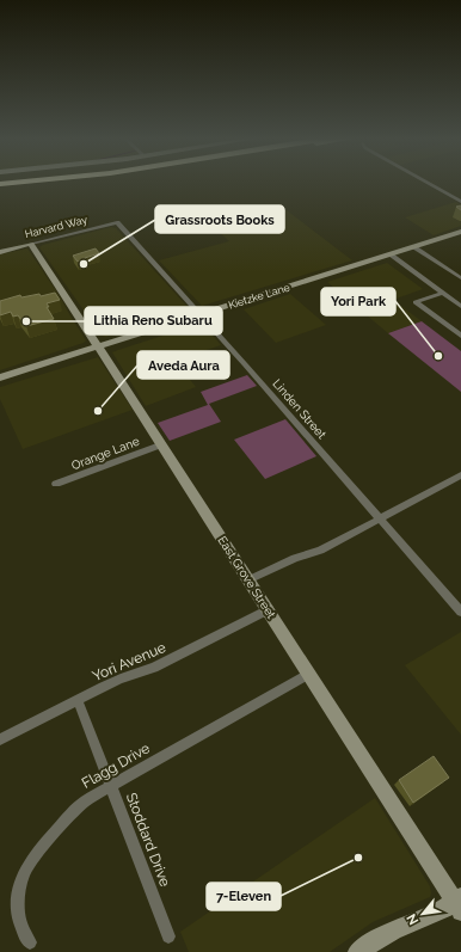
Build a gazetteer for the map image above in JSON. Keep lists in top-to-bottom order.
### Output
{
  "streets": {
    "street": [
      "Harvard Way",
      "Kietzke Lane",
      "Linden Street",
      "Orange Lane",
      "East Grove Street",
      "Yori Avenue",
      "Flagg Drive",
      "Stoddard Drive"
    ]
  },
  "crossings": [
    ["Harvard Way", "Linden Street"],
    ["Harvard Way", "East Grove Street"],
    ["Kietzke Lane", "Linden Street"],
    ["Kietzke Lane", "East Grove Street"],
    ["Orange Lane", "East Grove Street"],
    ["East Grove Street", "Yori Avenue"],
    ["East Grove Street", "Flagg Drive"],
    ["Yori Avenue", "Stoddard Drive"],
    ["Flagg Drive", "Stoddard Drive"]
  ],
  "places": [
    "Grassroots Books",
    "Lithia Reno Subaru",
    "Yori Park",
    "Aveda Aura",
    "7-Eleven"
  ],
  "north": "bottom left"
}
